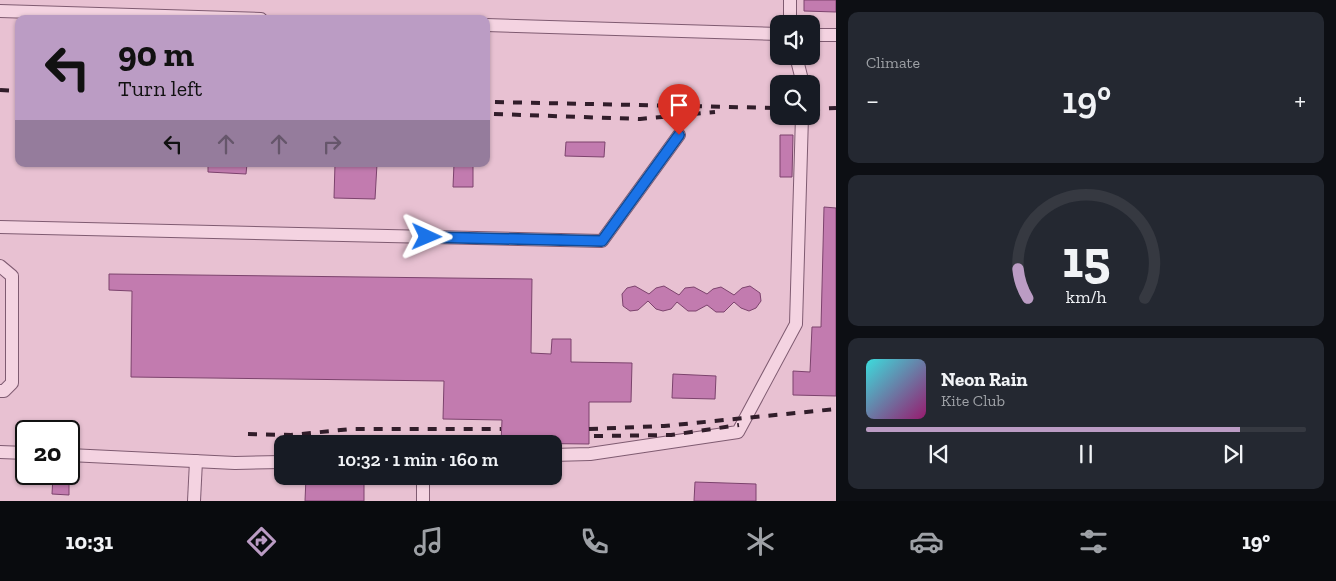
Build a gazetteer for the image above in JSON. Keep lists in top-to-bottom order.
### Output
{
  "page": {
    "tile": "Climate",
    "turn": ["90 m", "Turn left"],
    "heat": ["−", "19°", "+"],
    "song": ["Neon Rain", "Kite Club"],
    "limit": "20",
    "trip": "10:32 · 1 min · 160 m",
    "tabs": ["10:31", "19°"],
    "gauge": ["15", "km/h"]
  }
}
